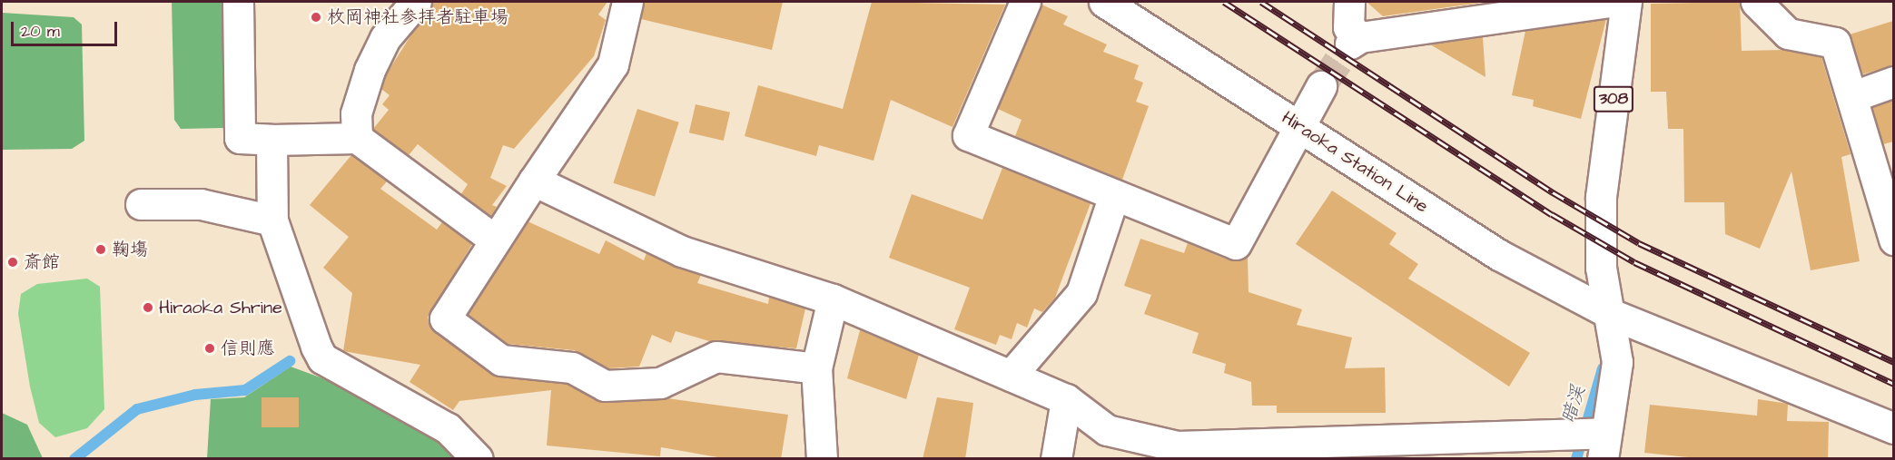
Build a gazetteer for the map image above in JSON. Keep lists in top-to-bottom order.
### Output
{
  "streets": {
    "main road": ["308", "Hiraoka Station Line"]
  },
  "crossings": [
    ["308", "Hiraoka Station Line"]
  ],
  "water": ["暗渓"],
  "places": [
    "枚岡神社参拝者駐車場",
    "鞠塲",
    "斎館",
    "Hiraoka Shrine",
    "信則應"
  ],
  "scale_bar": "20 m"
}
